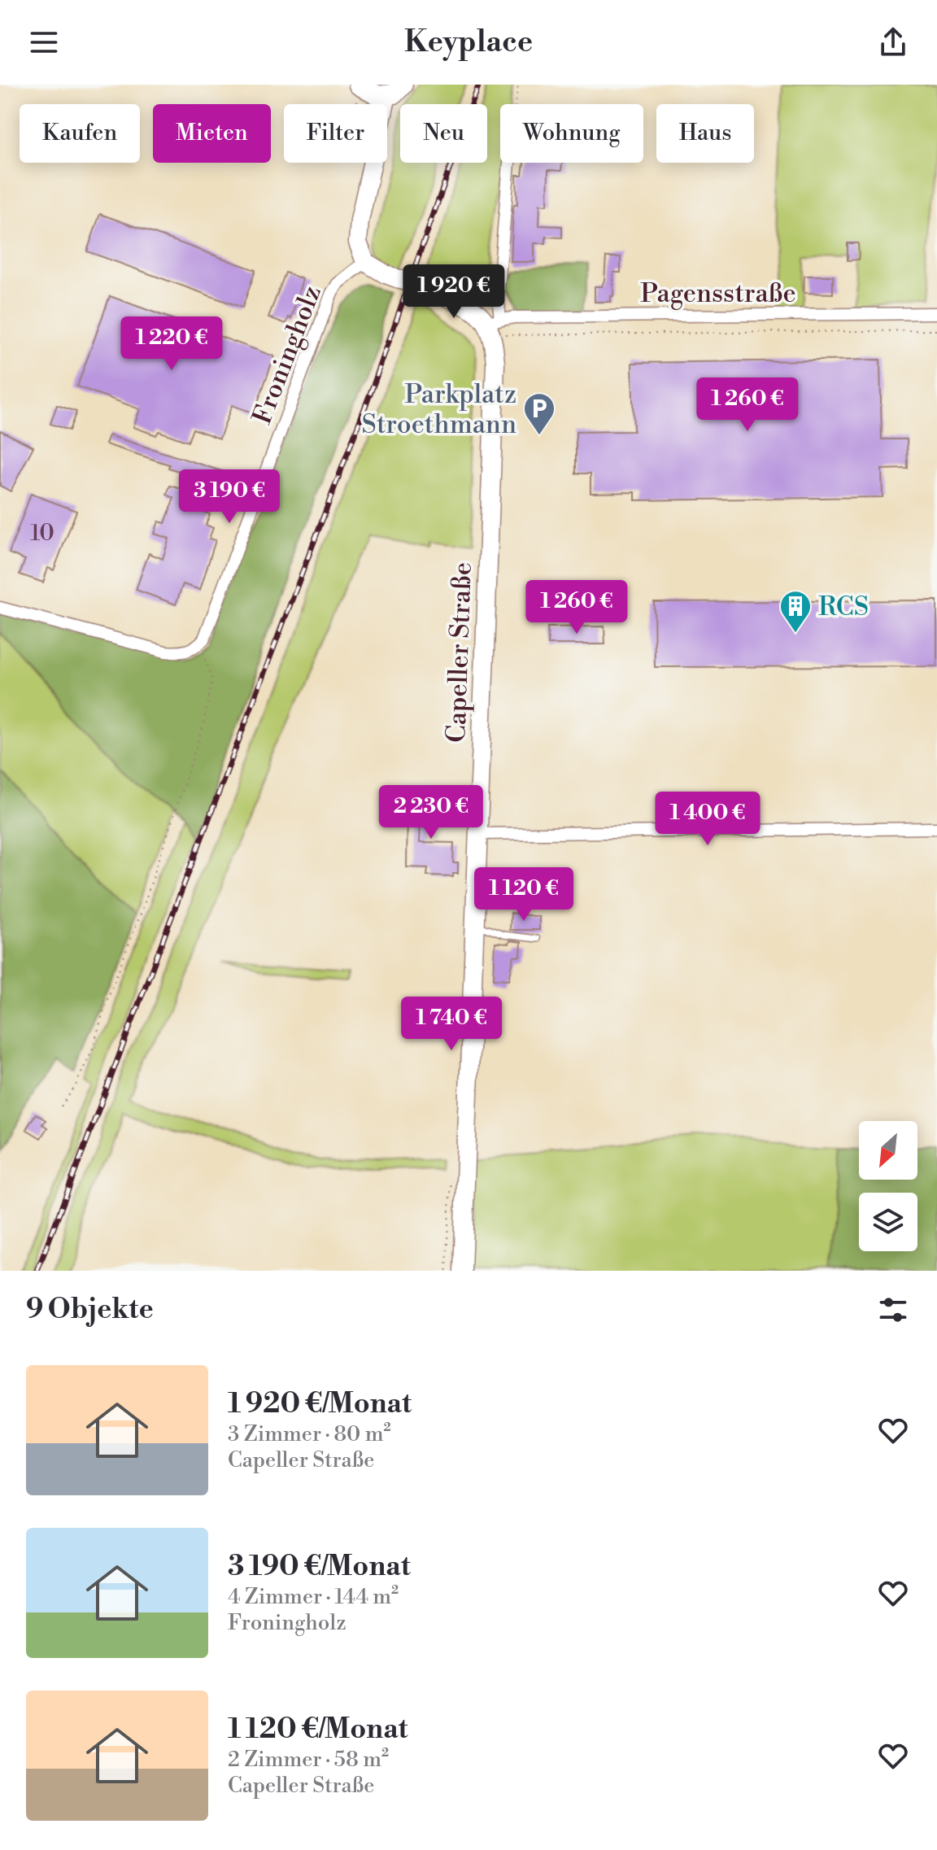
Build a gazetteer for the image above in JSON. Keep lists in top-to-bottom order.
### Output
{
  "streets": {
    "street": ["Pagensstraße", "Froningholz", "Capeller Straße"]
  },
  "crossings": [
    ["Pagensstraße", "Capeller Straße"]
  ],
  "places": {
    "parking": ["Parkplatz Stroethmann"],
    "building": ["RCS"]
  },
  "house_numbers": ["10"],
  "north": "bottom left",
  "page": {
    "header": "Keyplace",
    "chip": [
      "Kaufen",
      "Mieten",
      "Filter",
      "Neu",
      "Wohnung",
      "Haus"
    ],
    "price": [
      "1 920 €",
      "1 220 €",
      "1 260 €",
      "3 190 €",
      "1 260 €",
      "2 230 €",
      "1 400 €",
      "1 120 €",
      "1 740 €"
    ],
    "heading": "9 Objekte",
    "list": [
      {
        "name": "1 920 €/Monat",
        "note": "3 Zimmer · 80 m² · Capeller Straße"
      },
      {
        "name": "3 190 €/Monat",
        "note": "4 Zimmer · 144 m² · Froningholz"
      },
      {
        "name": "1 120 €/Monat",
        "note": "2 Zimmer · 58 m² · Capeller Straße"
      }
    ]
  }
}
